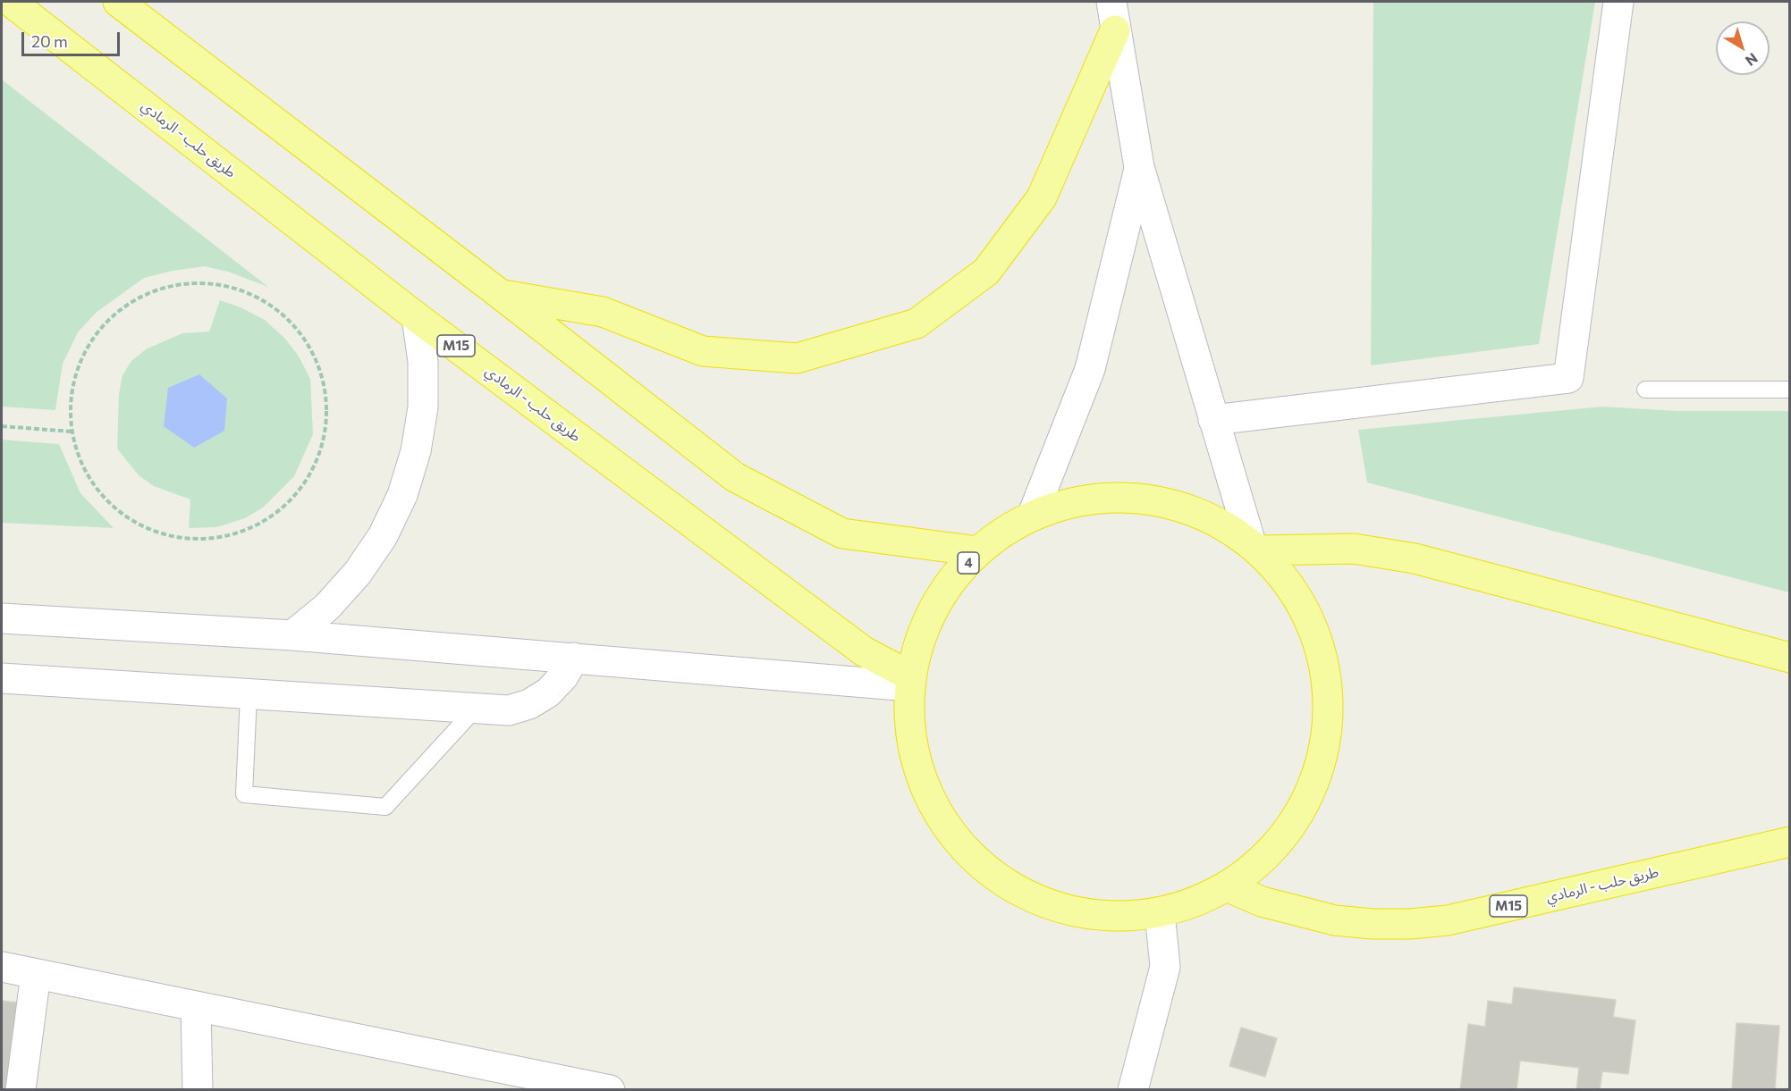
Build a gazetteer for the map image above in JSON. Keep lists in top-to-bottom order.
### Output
{
  "streets": {
    "highway": ["طريق حلب - الرمادي", "M15", "4"]
  },
  "crossings": [
    ["طريق حلب - الرمادي", "4"]
  ],
  "scale_bar": "20 m",
  "north": "bottom right"
}
